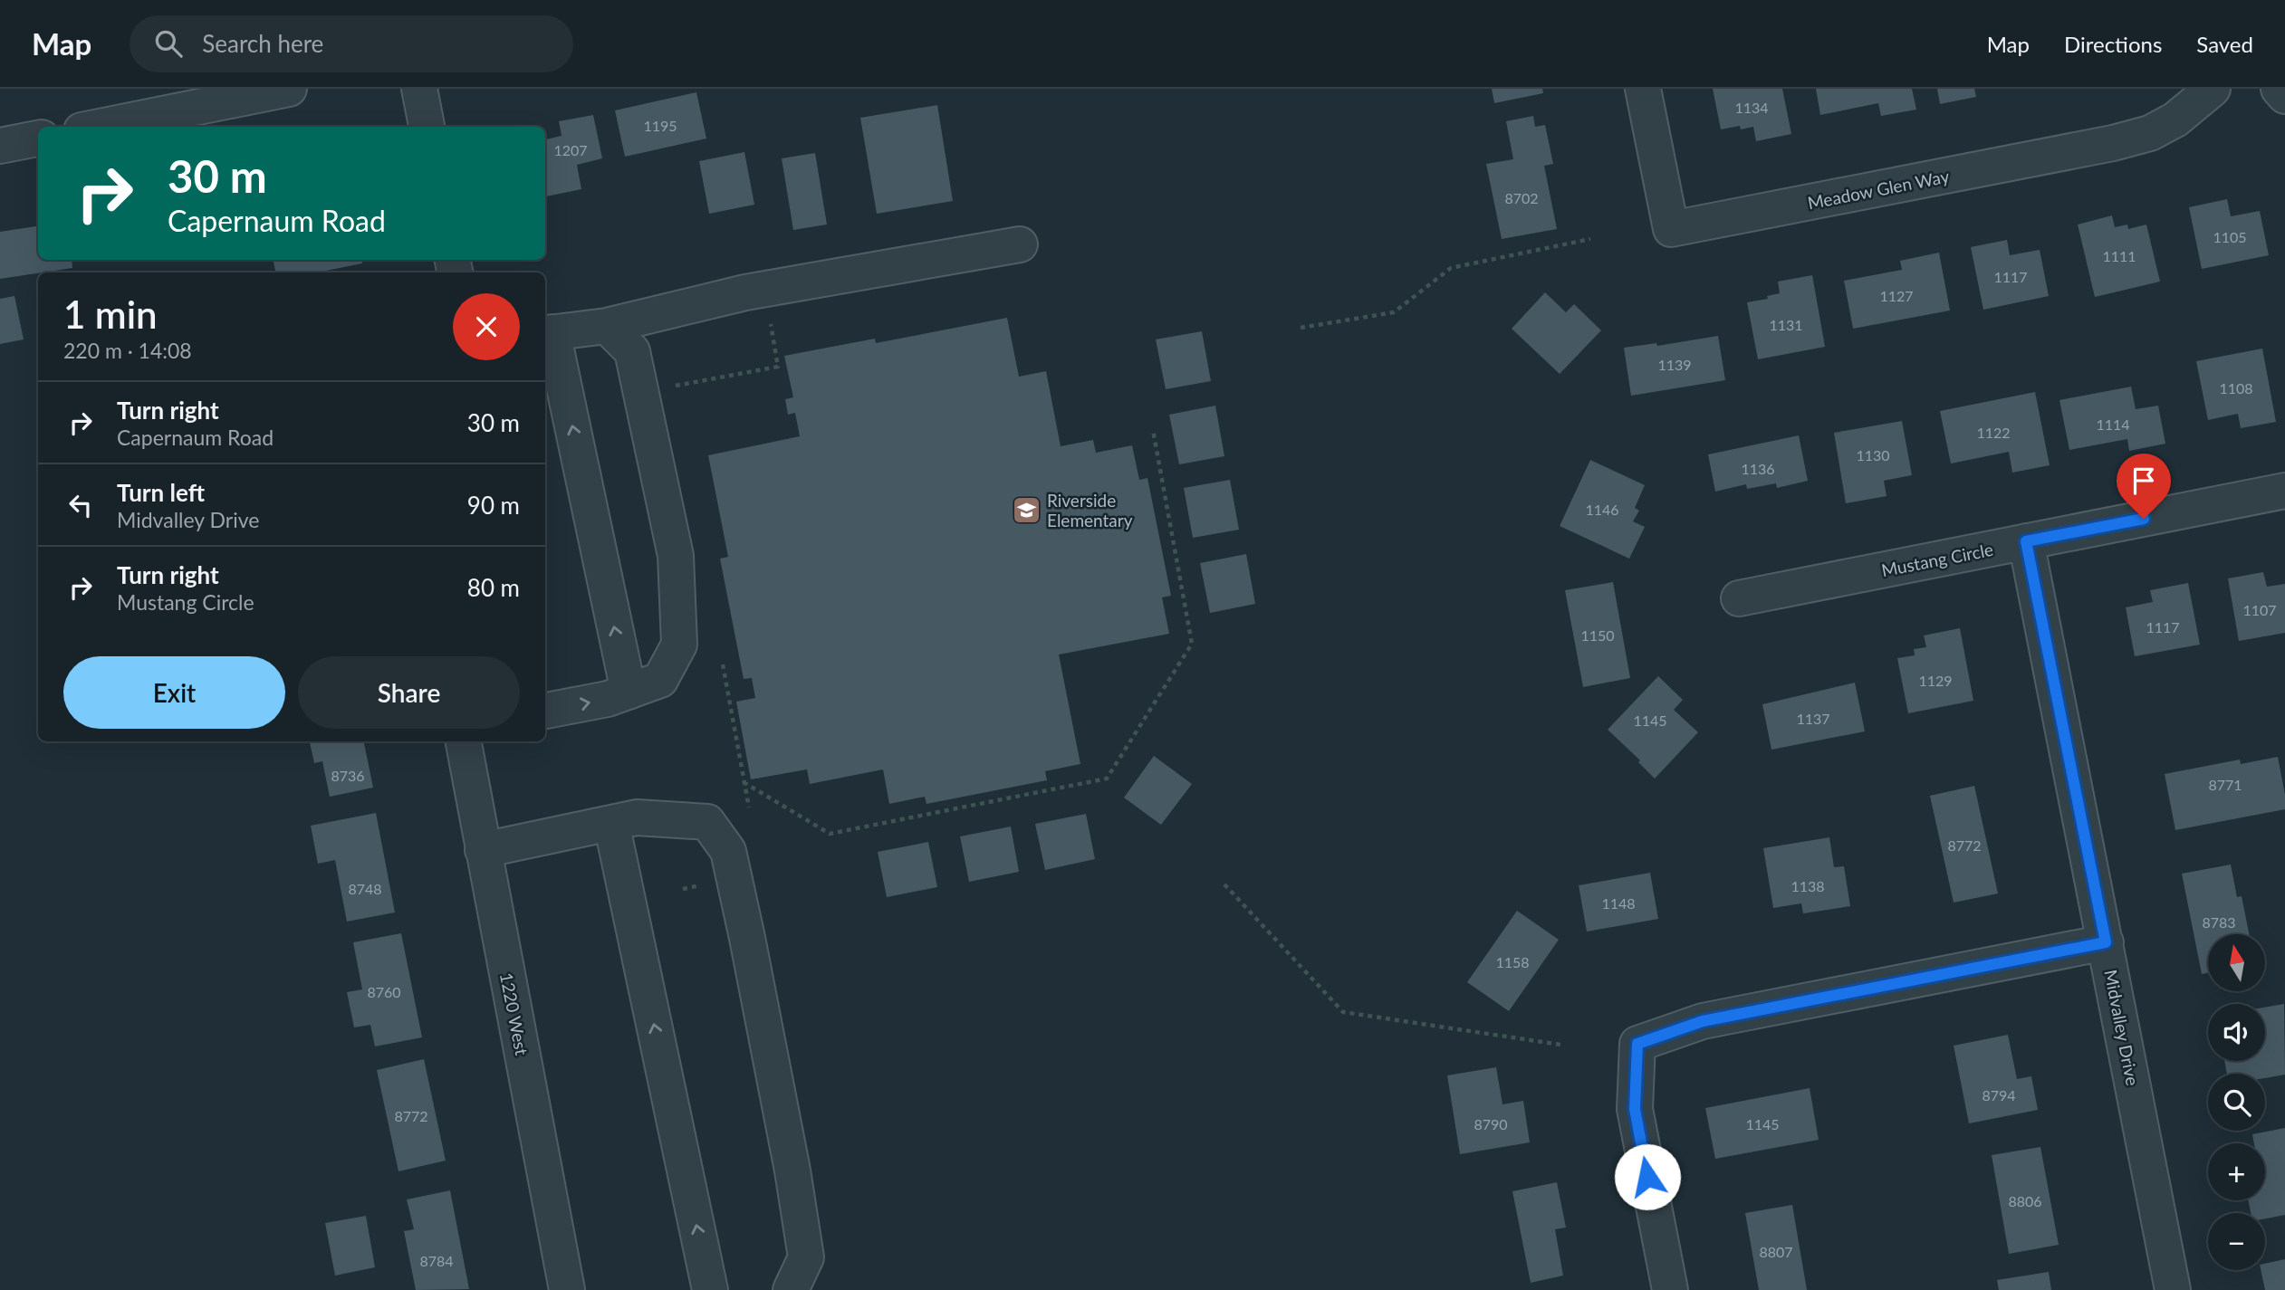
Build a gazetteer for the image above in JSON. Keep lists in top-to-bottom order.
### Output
{
  "streets": {
    "street": [
      "Meadow Glen Way",
      "Mustang Circle",
      "1220 West",
      "Midvalley Drive"
    ]
  },
  "crossings": [
    ["Mustang Circle", "Midvalley Drive"]
  ],
  "places": {
    "school or university": ["Riverside Elementary"]
  },
  "house_numbers": [
    "1134",
    "1195",
    "1207",
    "8702",
    "1105",
    "1111",
    "1117",
    "1127",
    "1131",
    "1139",
    "1108",
    "1114",
    "1122",
    "1130",
    "1136",
    "1146",
    "1107",
    "1117",
    "1150",
    "1129",
    "1137",
    "1145",
    "8736",
    "8771",
    "8772",
    "1138",
    "8748",
    "1148",
    "8783",
    "1158",
    "8760",
    "8794",
    "8772",
    "8790",
    "1145",
    "8806",
    "8807",
    "8784"
  ],
  "north": "top",
  "page": {
    "header": "Map",
    "search": "Search here",
    "nav": ["Map", "Directions", "Saved"],
    "turn": ["30 m", "Capernaum Road"],
    "heading": ["1 min", "220 m · 14:08"],
    "list": [
      {
        "name": "Turn right",
        "note": "Capernaum Road",
        "value": "30 m"
      },
      {
        "name": "Turn left",
        "note": "Midvalley Drive",
        "value": "90 m"
      },
      {
        "name": "Turn right",
        "note": "Mustang Circle",
        "value": "80 m"
      }
    ],
    "buttons": ["Exit", "Share"],
    "map_buttons": ["+", "−"]
  }
}
